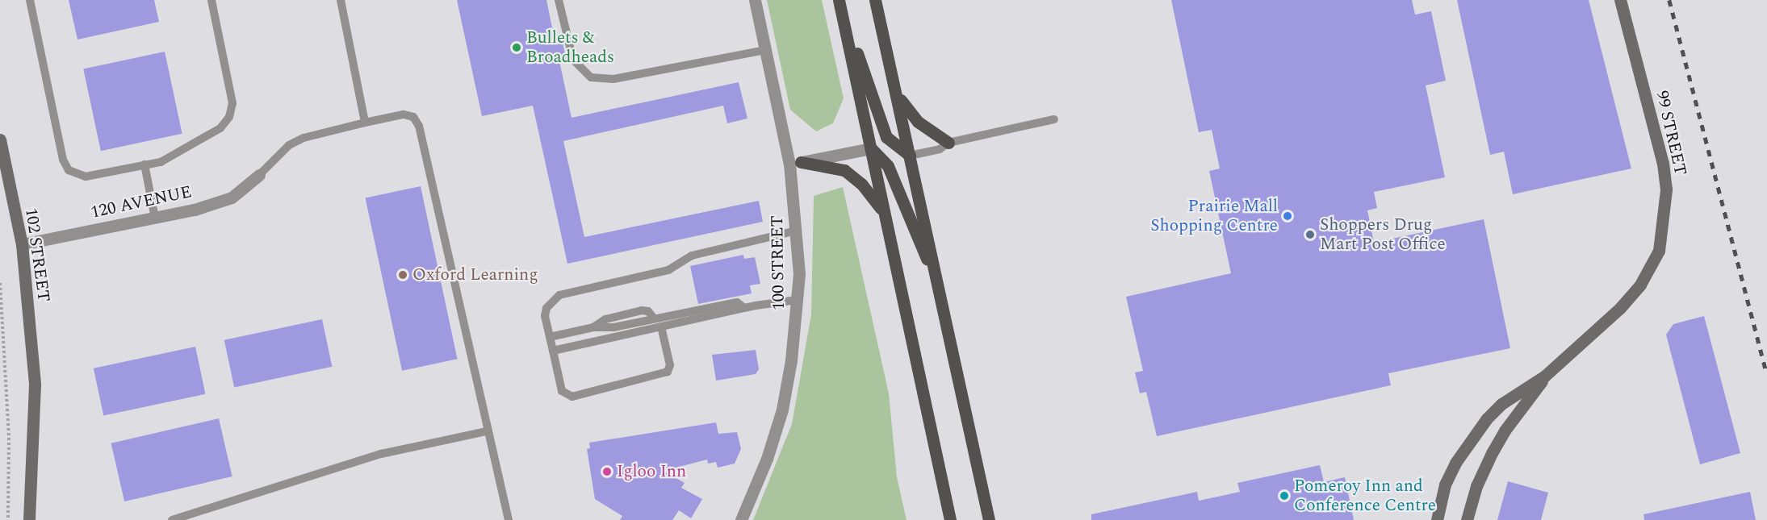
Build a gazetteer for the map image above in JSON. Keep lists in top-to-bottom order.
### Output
{
  "streets": {
    "street": [
      "99 STREET",
      "120 AVENUE",
      "102 STREET",
      "100 STREET"
    ]
  },
  "crossings": [
    ["120 AVENUE", "102 STREET"]
  ],
  "places": [
    "Bullets & Broadheads",
    "Prairie Mall Shopping Centre",
    "Shoppers Drug Mart Post Office",
    "Oxford Learning",
    "Igloo Inn",
    "Pomeroy Inn and Conference Centre"
  ]
}
